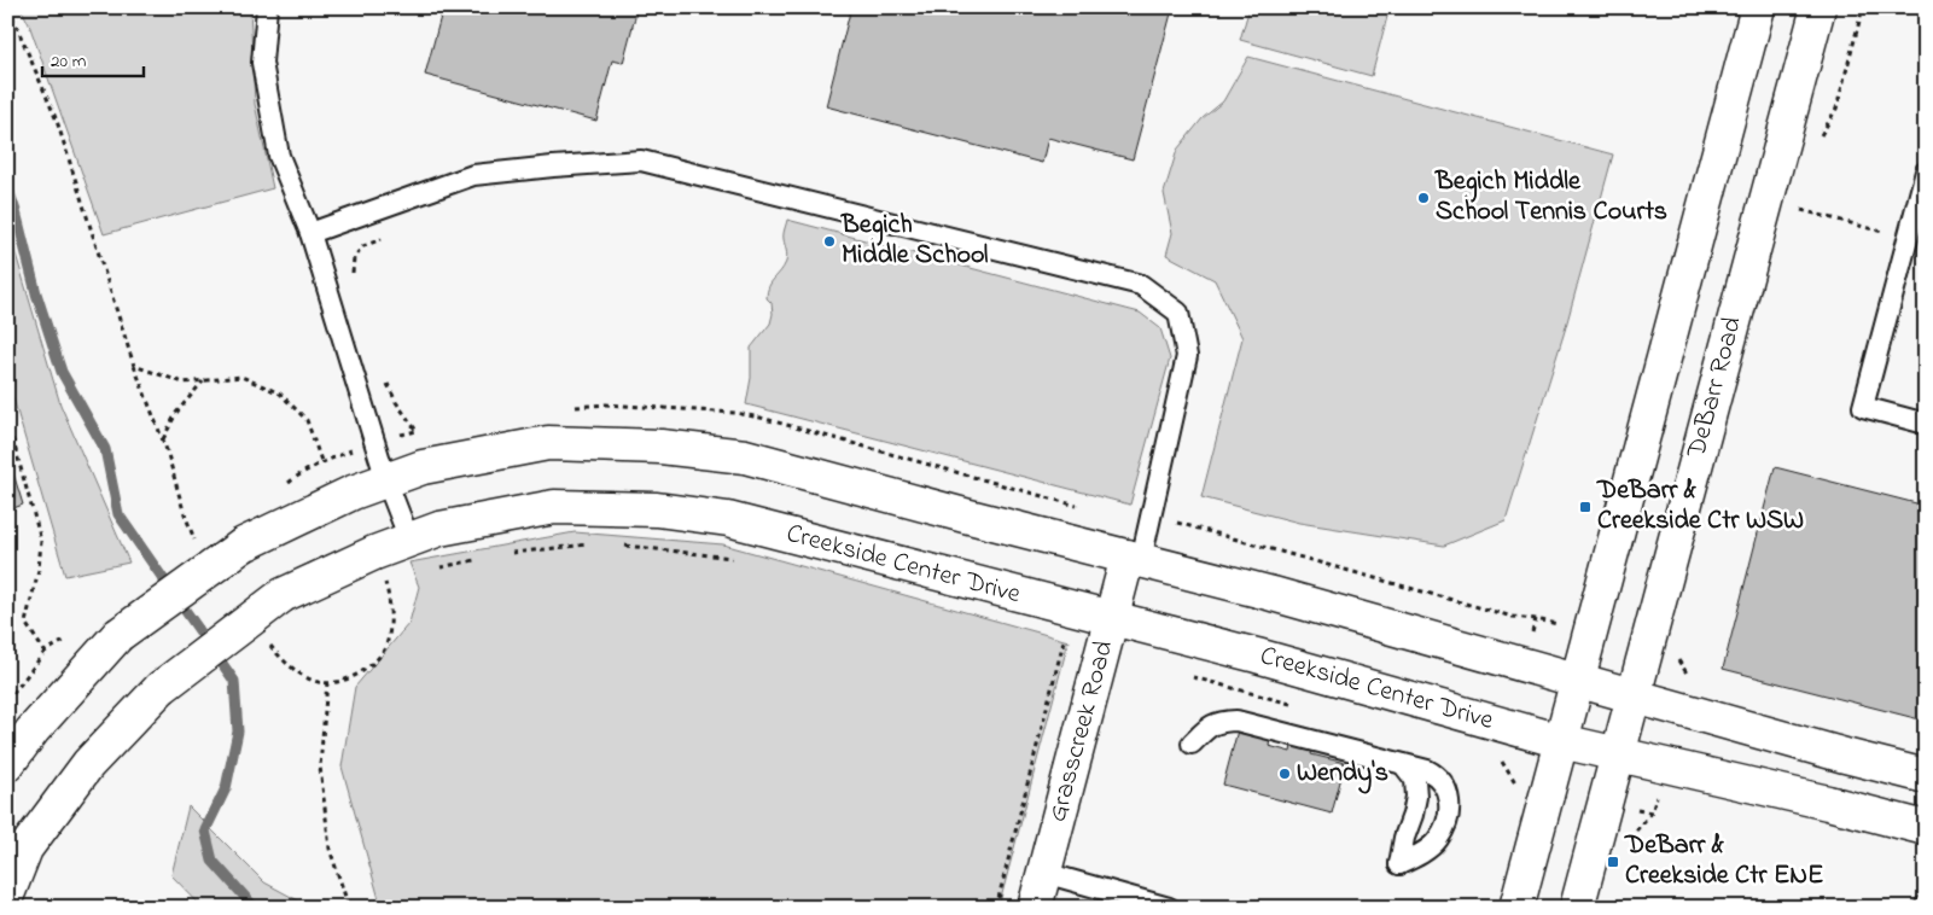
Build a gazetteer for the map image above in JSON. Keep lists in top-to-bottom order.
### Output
{
  "streets": {
    "street": ["DeBarr Road", "Creekside Center Drive", "Grasscreek Road"]
  },
  "crossings": [
    ["DeBarr Road", "Creekside Center Drive"],
    ["Creekside Center Drive", "Grasscreek Road"]
  ],
  "places": {
    "other": ["Begich Middle School Tennis Courts", "Begich Middle School", "Wendy's"],
    "transit": ["DeBarr & Creekside Ctr WSW", "DeBarr & Creekside Ctr ENE"]
  },
  "scale_bar": "20 m"
}
